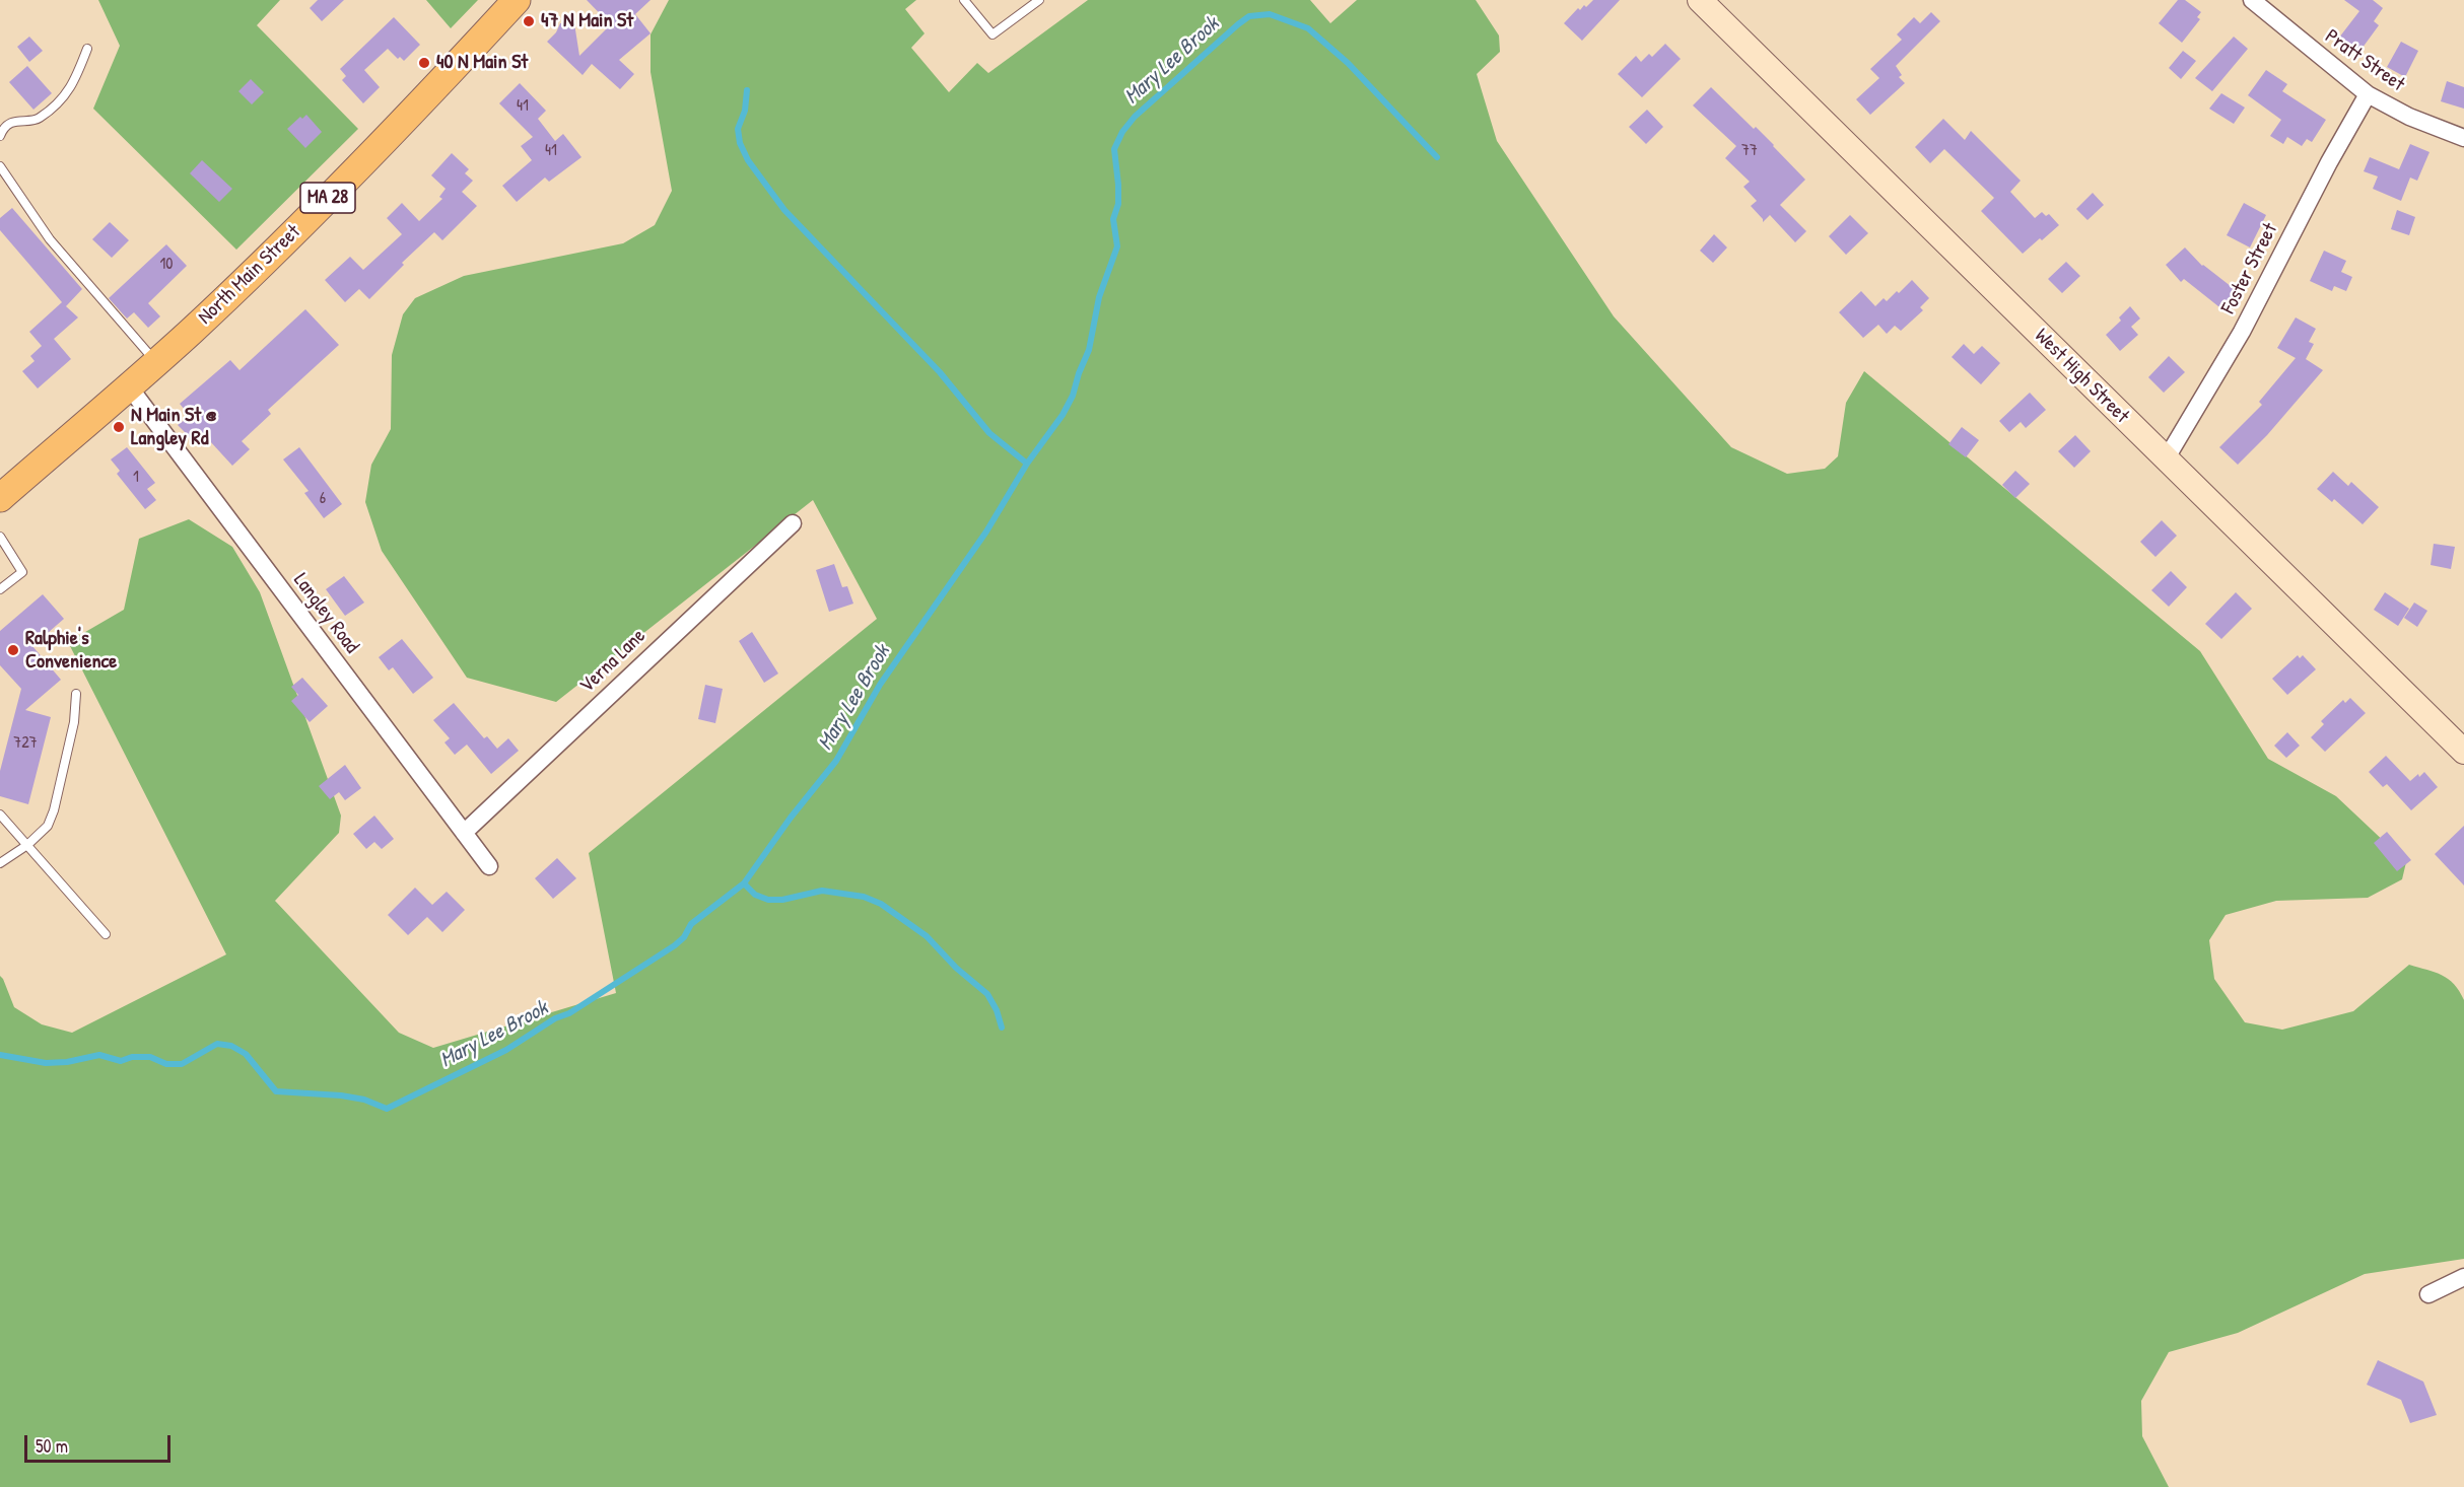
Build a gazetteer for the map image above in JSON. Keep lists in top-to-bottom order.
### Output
{
  "streets": {
    "main road": ["MA 28", "North Main Street", "West High Street"],
    "street": [
      "Pratt Street",
      "Foster Street",
      "Langley Road",
      "Verna Lane"
    ]
  },
  "crossings": [
    ["Pratt Street", "Foster Street"],
    ["MA 28", "North Main Street"],
    ["MA 28", "Langley Road"],
    ["Foster Street", "West High Street"],
    ["North Main Street", "Langley Road"],
    ["Langley Road", "Verna Lane"]
  ],
  "water": ["Mary Lee Brook"],
  "places": [
    "47 N Main St",
    "40 N Main St",
    "N Main St @ Langley Rd",
    "Ralphie's Convenience"
  ],
  "house_numbers": [
    "41",
    "41",
    "77",
    "10",
    "1",
    "6",
    "727"
  ],
  "scale_bar": "50 m"
}
